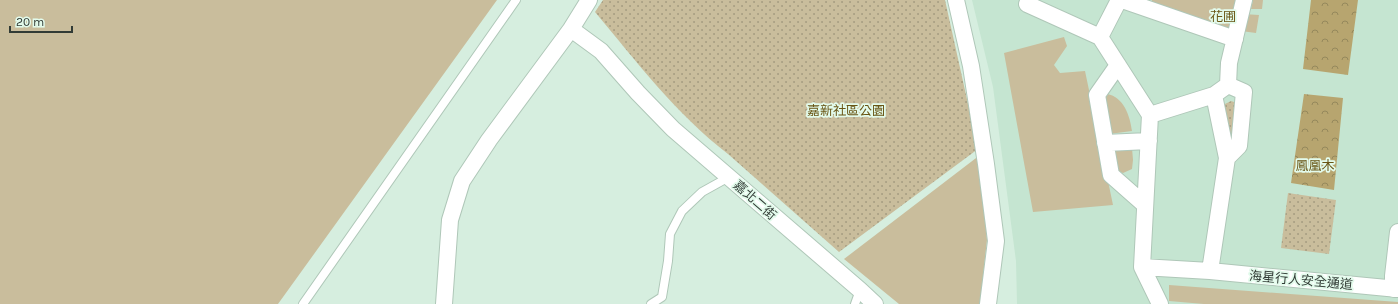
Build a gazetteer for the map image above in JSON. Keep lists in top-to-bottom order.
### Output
{
  "streets": {
    "street": ["嘉北二街", "海星行人安全通道"]
  },
  "parks": ["花圃", "嘉新社區公園", "鳳凰木"],
  "scale_bar": "20 m"
}
